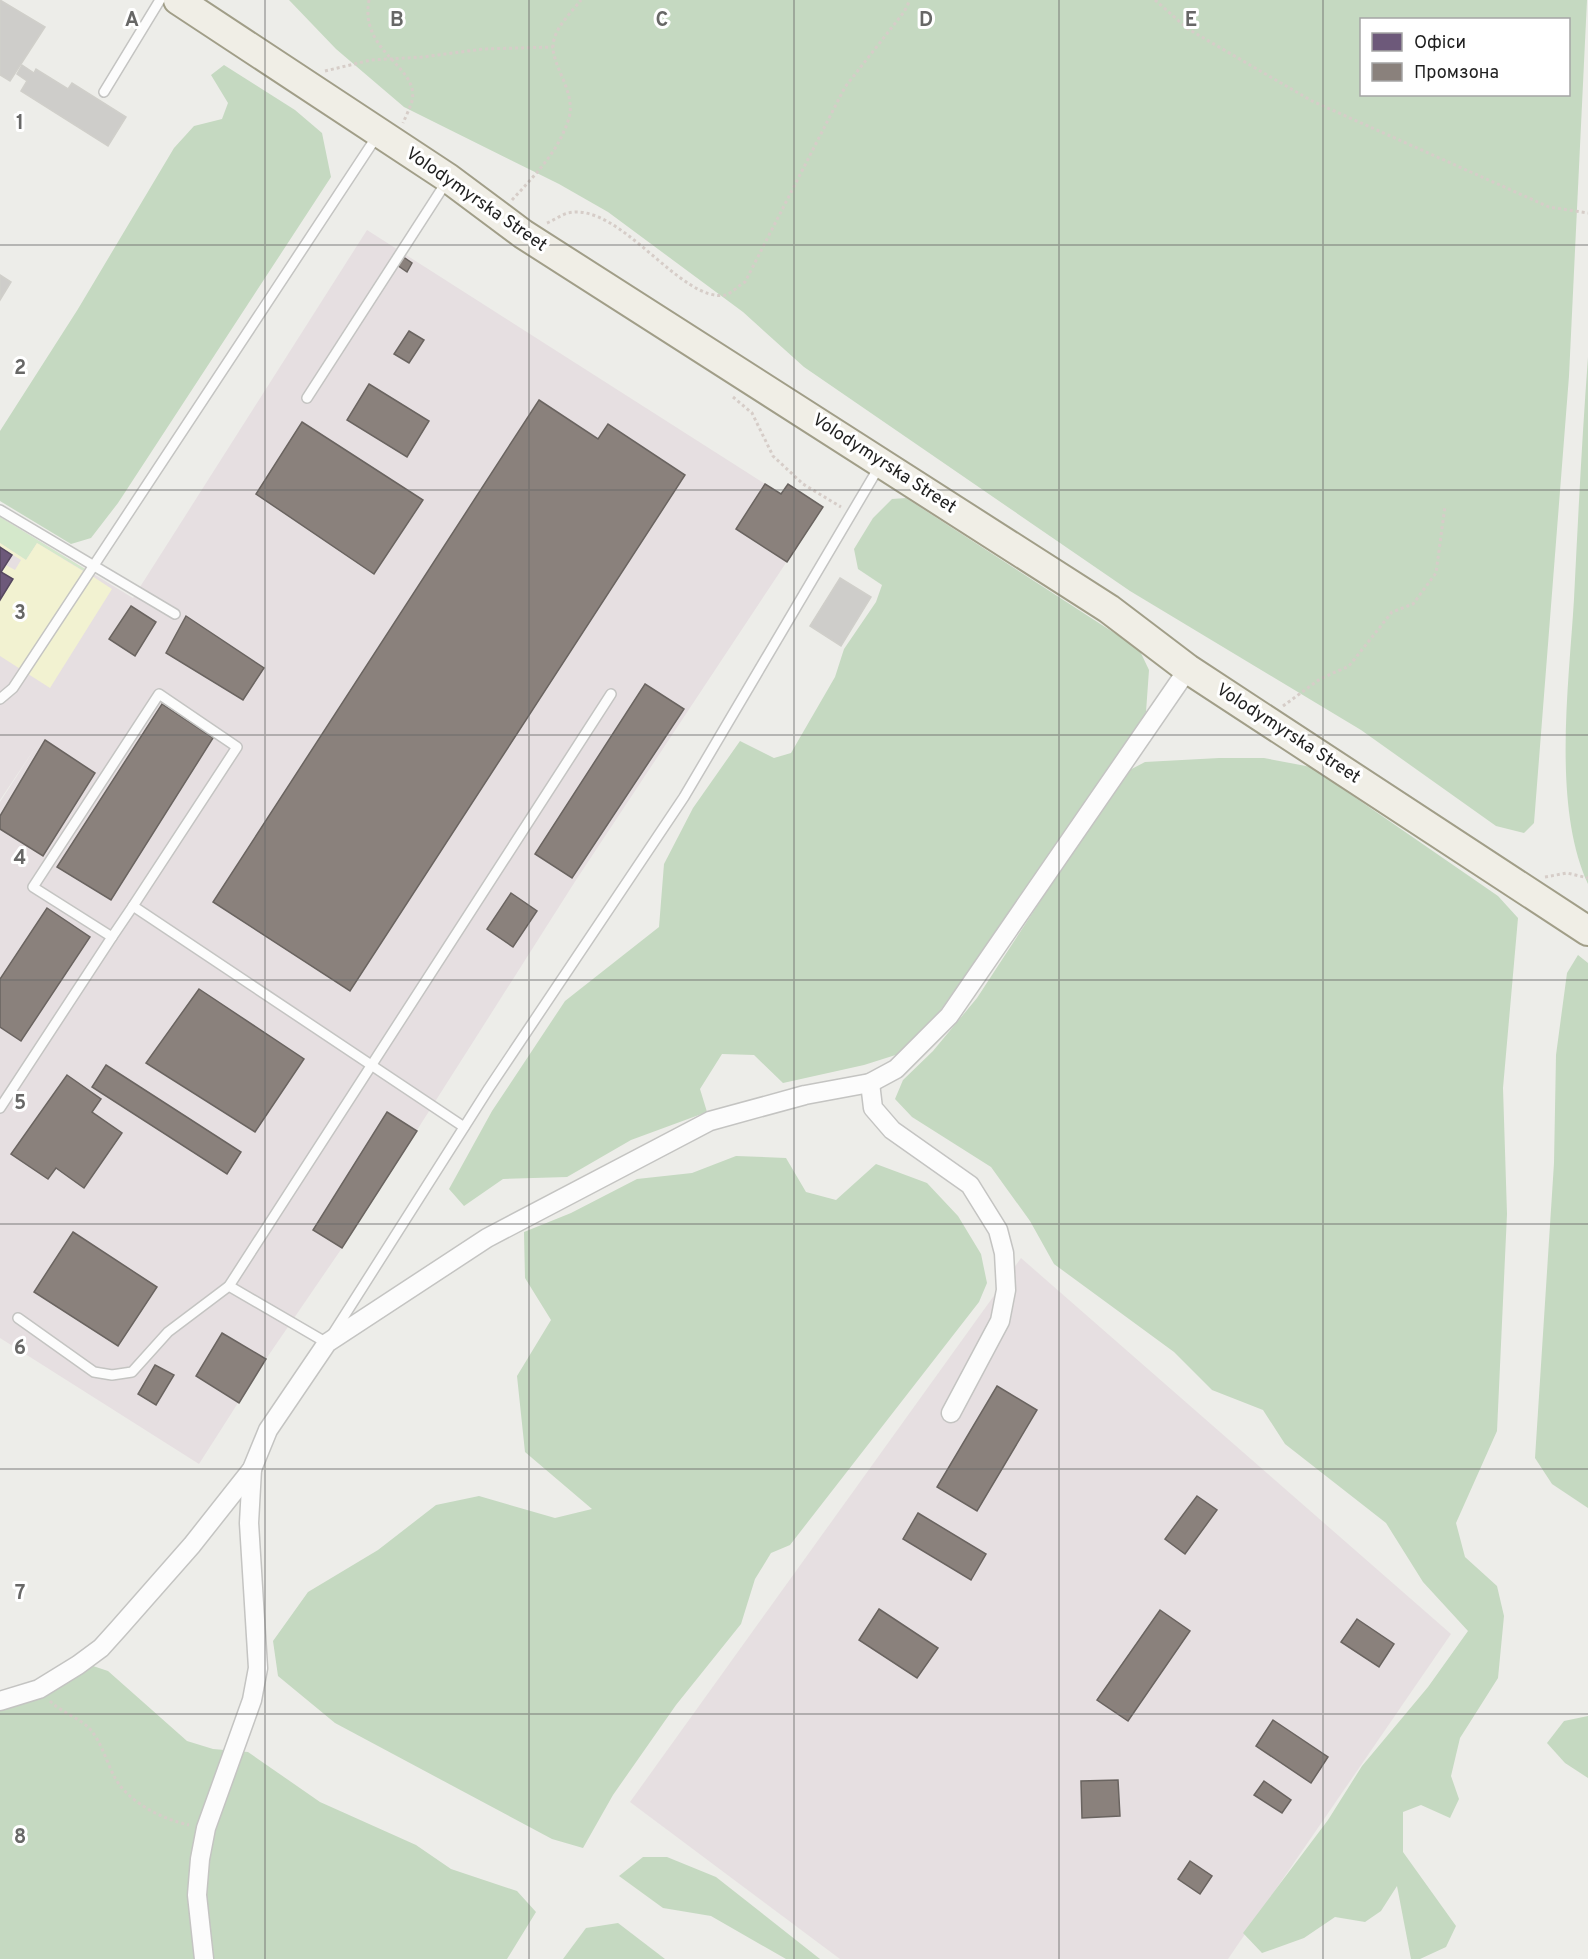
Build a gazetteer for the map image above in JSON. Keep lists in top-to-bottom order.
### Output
{
  "streets": {
    "main road": ["Volodymyrska Street"]
  },
  "legend": ["Офіси", "Промзона"],
  "grid": {
    "columns": [
      "A",
      "B",
      "C",
      "D",
      "E"
    ],
    "rows": [
      "1",
      "2",
      "3",
      "4",
      "5",
      "6",
      "7",
      "8"
    ]
  }
}
